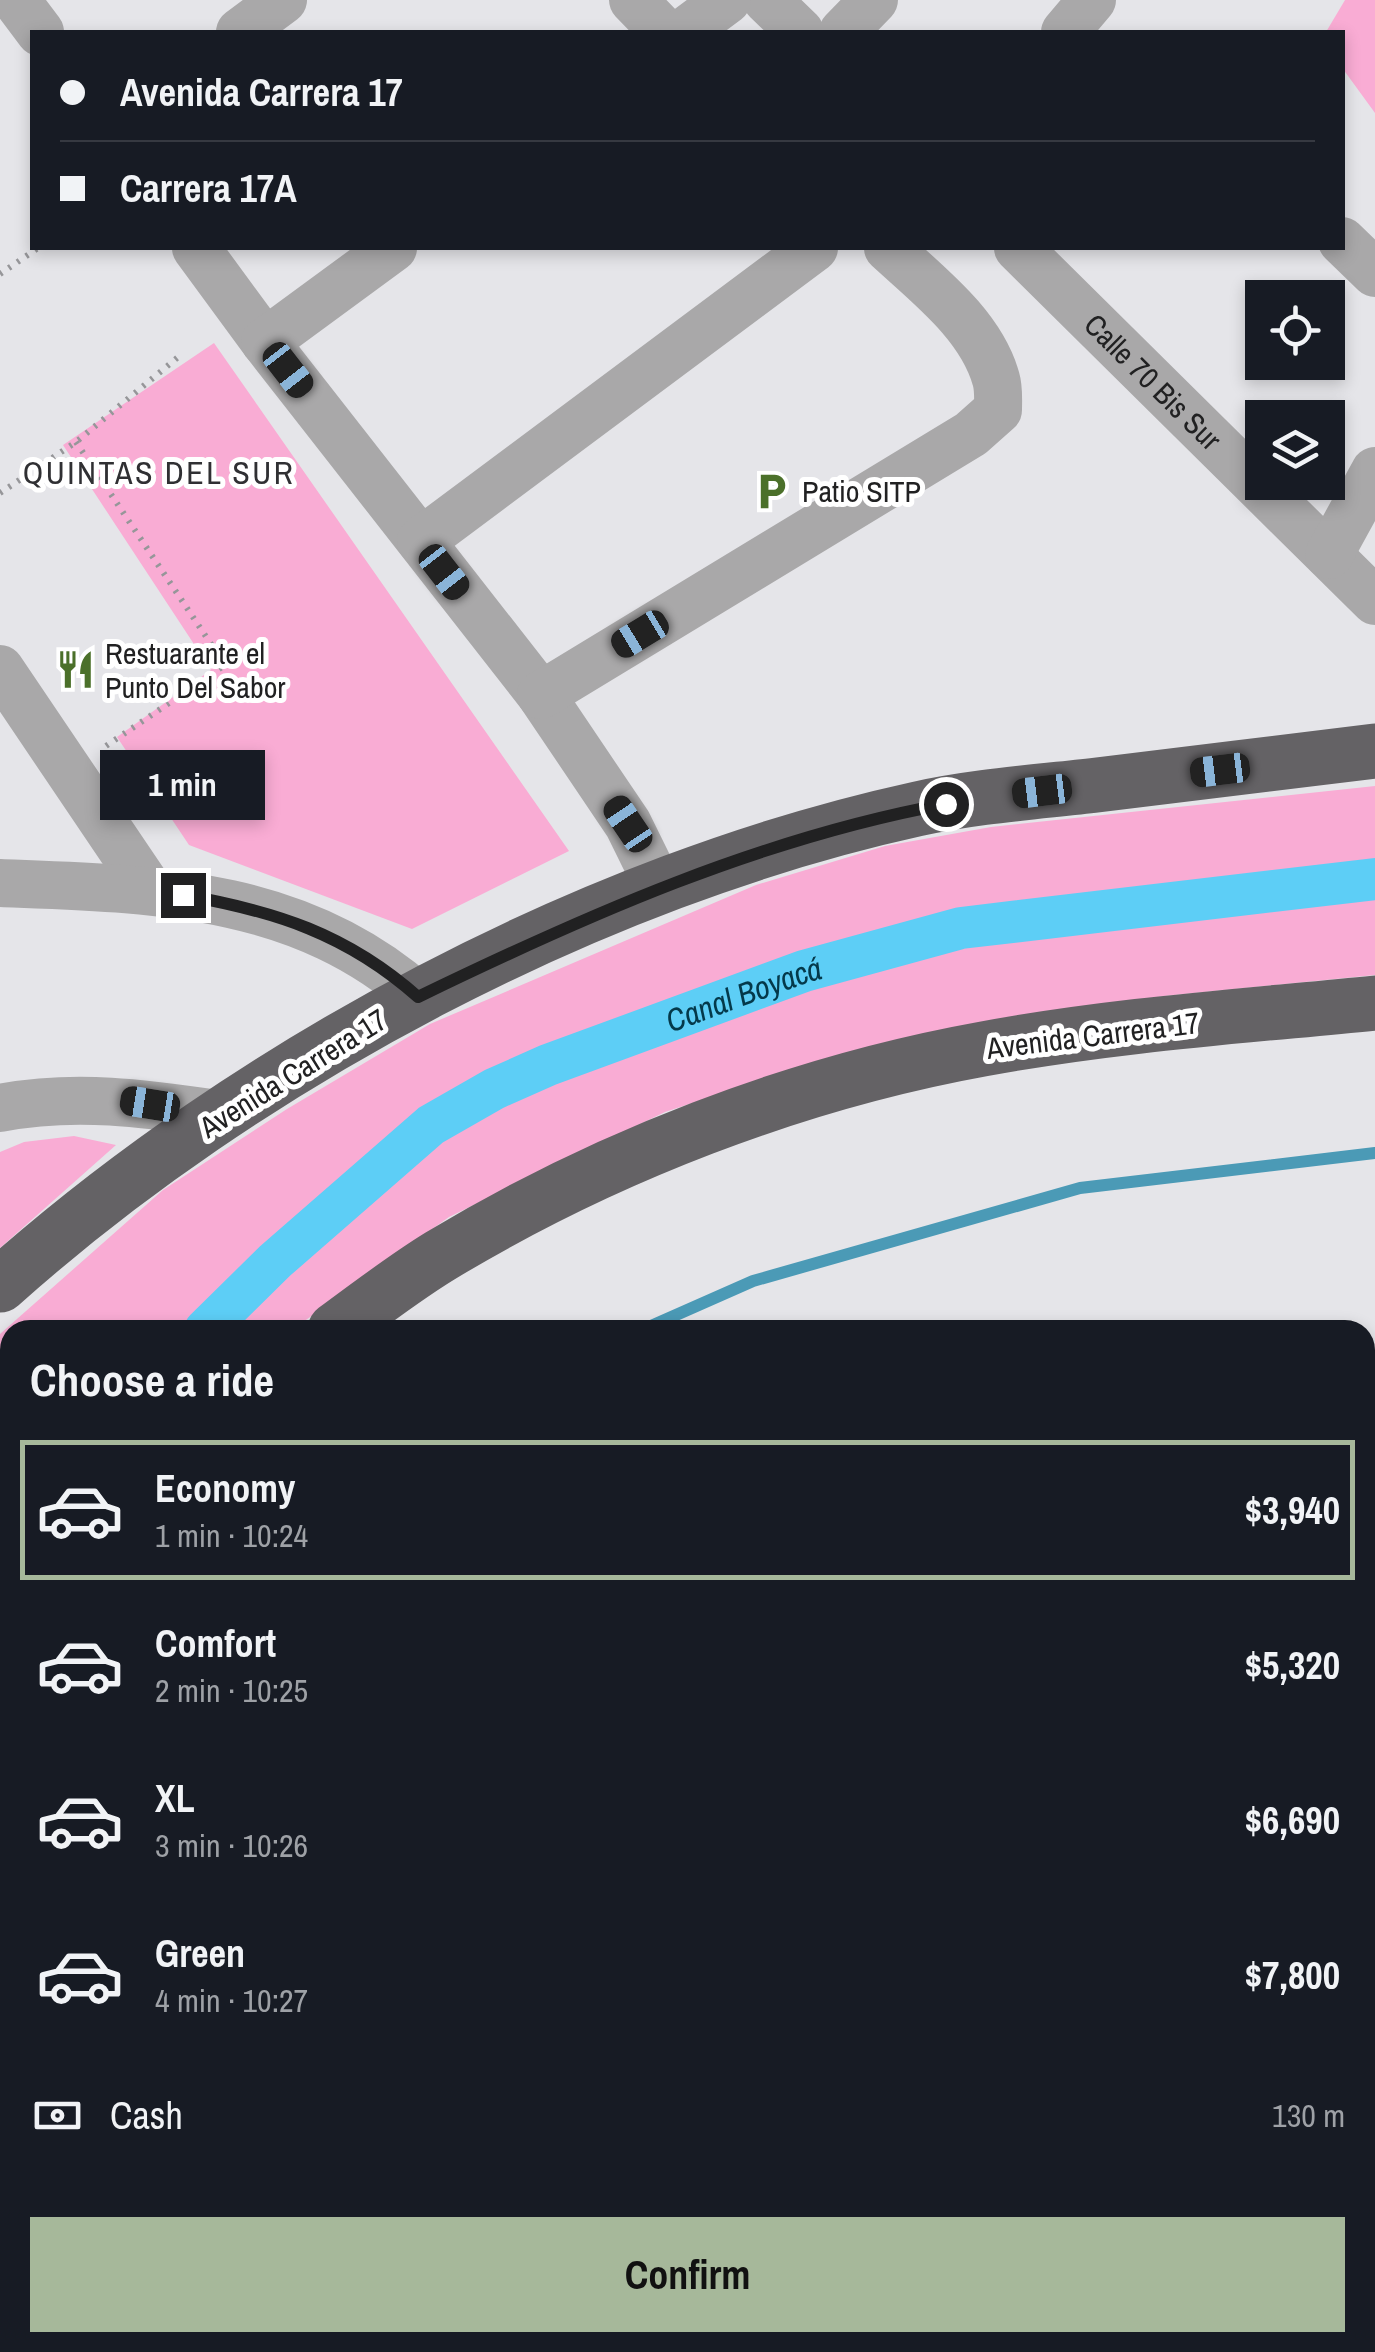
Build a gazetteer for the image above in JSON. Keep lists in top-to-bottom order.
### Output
{
  "streets": {
    "highway": ["Avenida Carrera 17"],
    "street": ["Calle 70 Bis Sur"]
  },
  "districts": ["QUINTAS DEL SUR"],
  "water": ["Canal Boyacá"],
  "places": {
    "parking": ["Patio SITP"],
    "restaurant": ["Restuarante el Punto Del Sabor"]
  },
  "page": {
    "banner": ["Avenida Carrera 17", "Carrera 17A"],
    "bubble": "1 min",
    "heading": "Choose a ride",
    "list": [
      {
        "name": "Economy",
        "note": "1 min · 10:24",
        "value": "$3,940"
      },
      {
        "name": "Comfort",
        "note": "2 min · 10:25",
        "value": "$5,320"
      },
      {
        "name": "XL",
        "note": "3 min · 10:26",
        "value": "$6,690"
      },
      {
        "name": "Green",
        "note": "4 min · 10:27",
        "value": "$7,800"
      }
    ],
    "pay": ["Cash", "130 m"],
    "buttons": "Confirm"
  }
}
